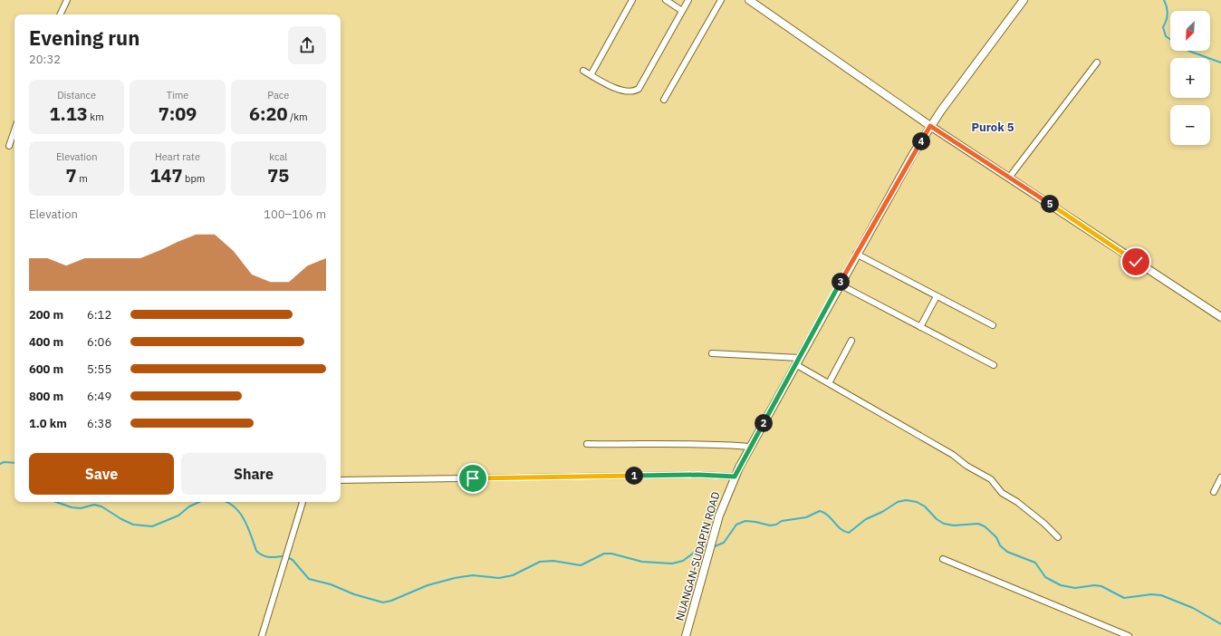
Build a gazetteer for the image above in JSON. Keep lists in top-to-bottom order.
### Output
{
  "streets": {
    "street": ["NUANGAN-SUDAPIN ROAD"]
  },
  "districts": ["Purok 5"],
  "north": "bottom left",
  "page": {
    "map_buttons": ["+", "−"],
    "heading": ["Evening run", "20:32"],
    "stats": [
      ["Distance", "1.13 km"],
      ["Time", "7:09"],
      ["Pace", "6:20 /km"],
      ["Elevation", "7 m"],
      ["Heart rate", "147 bpm"],
      ["kcal", "75"]
    ],
    "pins": [
      "4",
      "5",
      "3",
      "2",
      "1"
    ],
    "chart": ["Elevation", "100–106 m"],
    "list": [
      {
        "name": "200 m",
        "note": "6:12"
      },
      {
        "name": "400 m",
        "note": "6:06"
      },
      {
        "name": "600 m",
        "note": "5:55"
      },
      {
        "name": "800 m",
        "note": "6:49"
      },
      {
        "name": "1.0 km",
        "note": "6:38"
      }
    ],
    "buttons": ["Save", "Share"]
  }
}
